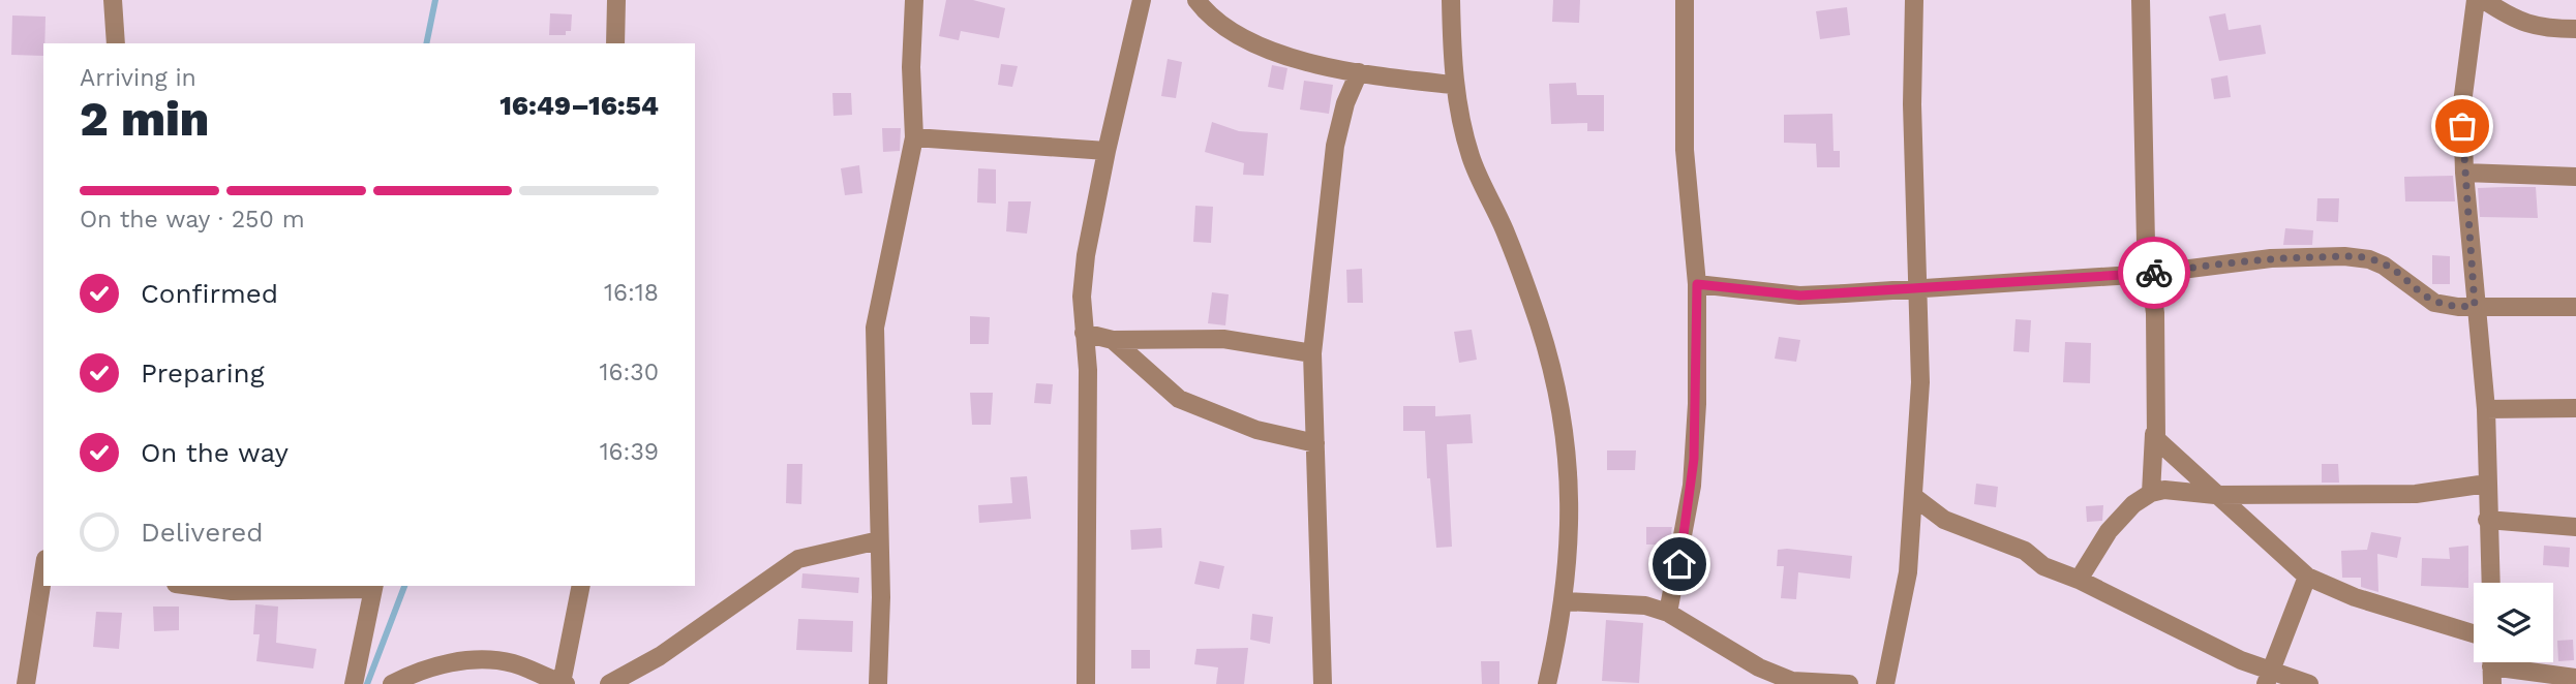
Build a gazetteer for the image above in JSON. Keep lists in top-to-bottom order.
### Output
{
  "page": {
    "heading": ["2 min", "Arriving in", "16:49–16:54"],
    "bar": "On the way · 250 m",
    "list": [
      ["Confirmed", "16:18"],
      ["Preparing", "16:30"],
      ["On the way", "16:39"],
      "Delivered"
    ]
  }
}
